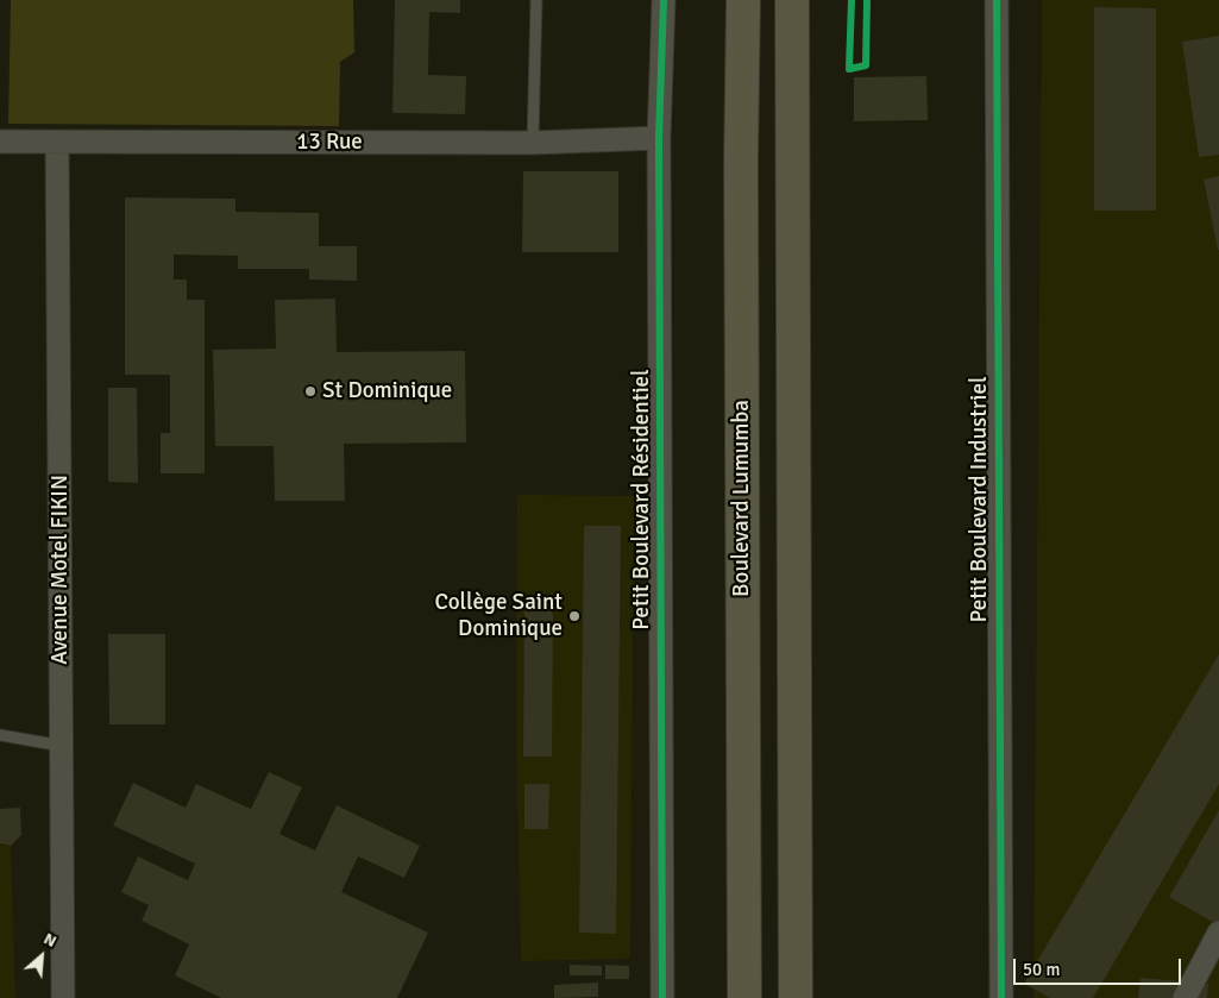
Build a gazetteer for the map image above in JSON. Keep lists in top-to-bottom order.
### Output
{
  "streets": {
    "highway": ["Boulevard Lumumba"],
    "street": [
      "13 Rue",
      "Petit Boulevard Résidentiel",
      "Petit Boulevard Industriel",
      "Avenue Motel FIKIN"
    ]
  },
  "crossings": [
    ["13 Rue", "Petit Boulevard Résidentiel"],
    ["13 Rue", "Avenue Motel FIKIN"]
  ],
  "places": ["St Dominique", "Collège Saint Dominique"],
  "scale_bar": "50 m",
  "north": "top right"
}
